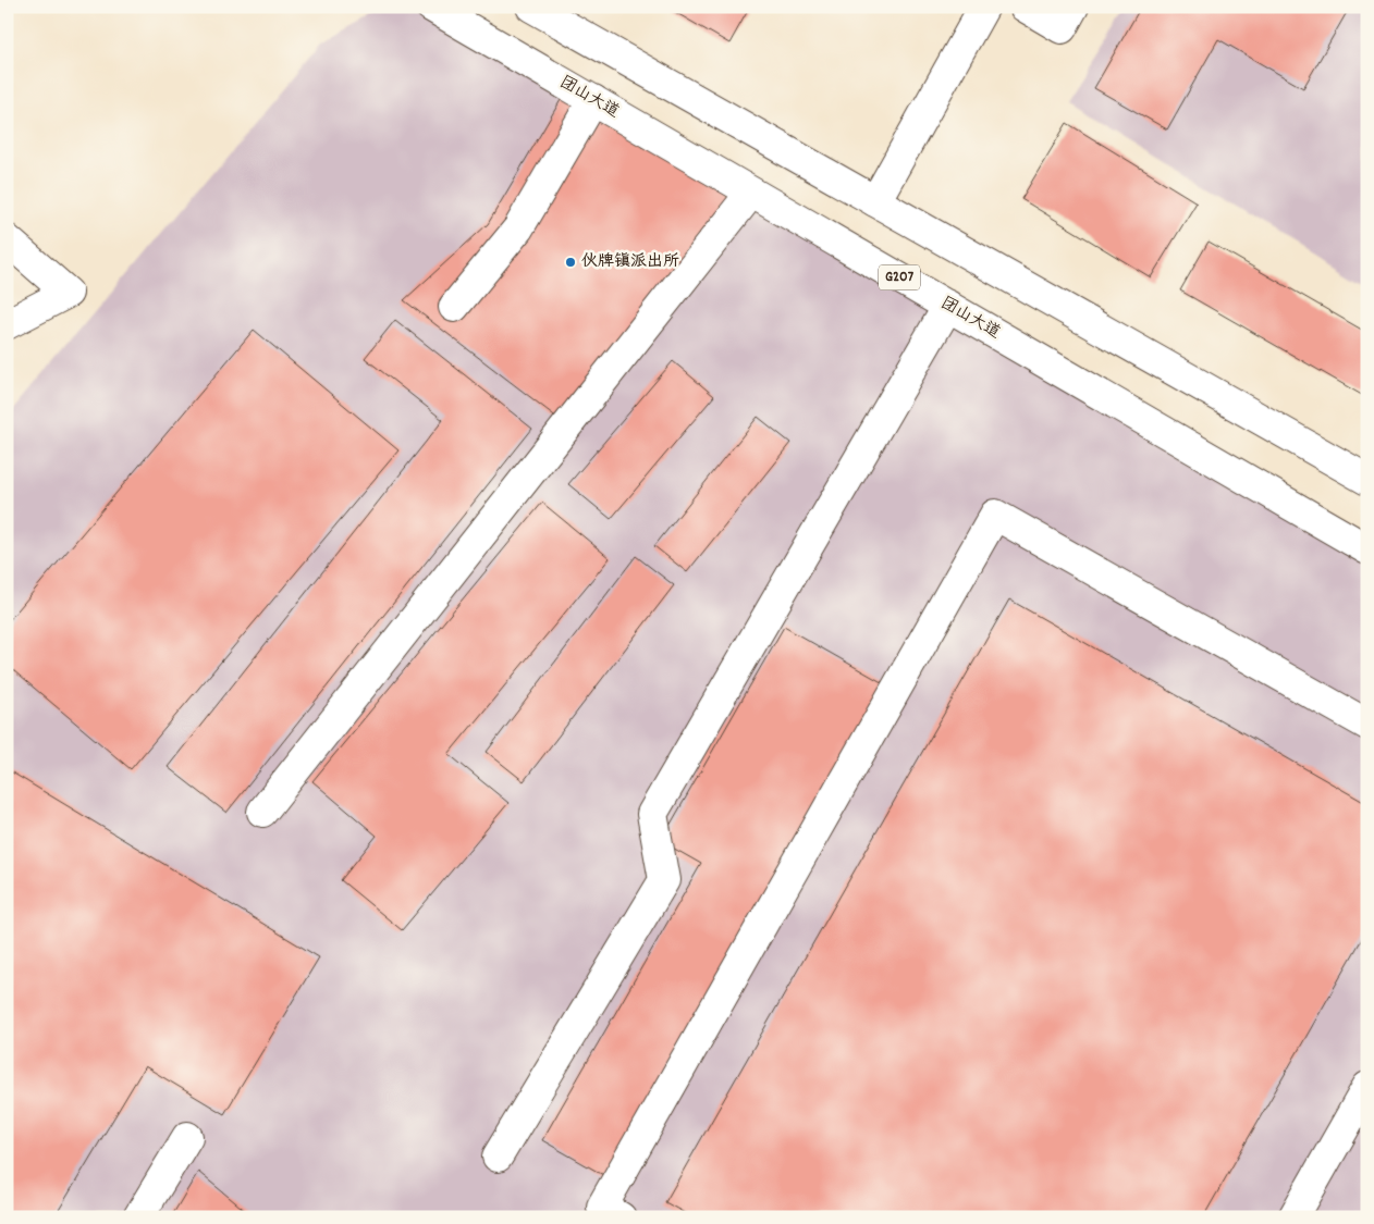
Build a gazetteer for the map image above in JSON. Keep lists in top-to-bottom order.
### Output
{
  "streets": {
    "main road": ["团山大道", "G207"]
  },
  "places": ["伙牌镇派出所"]
}
